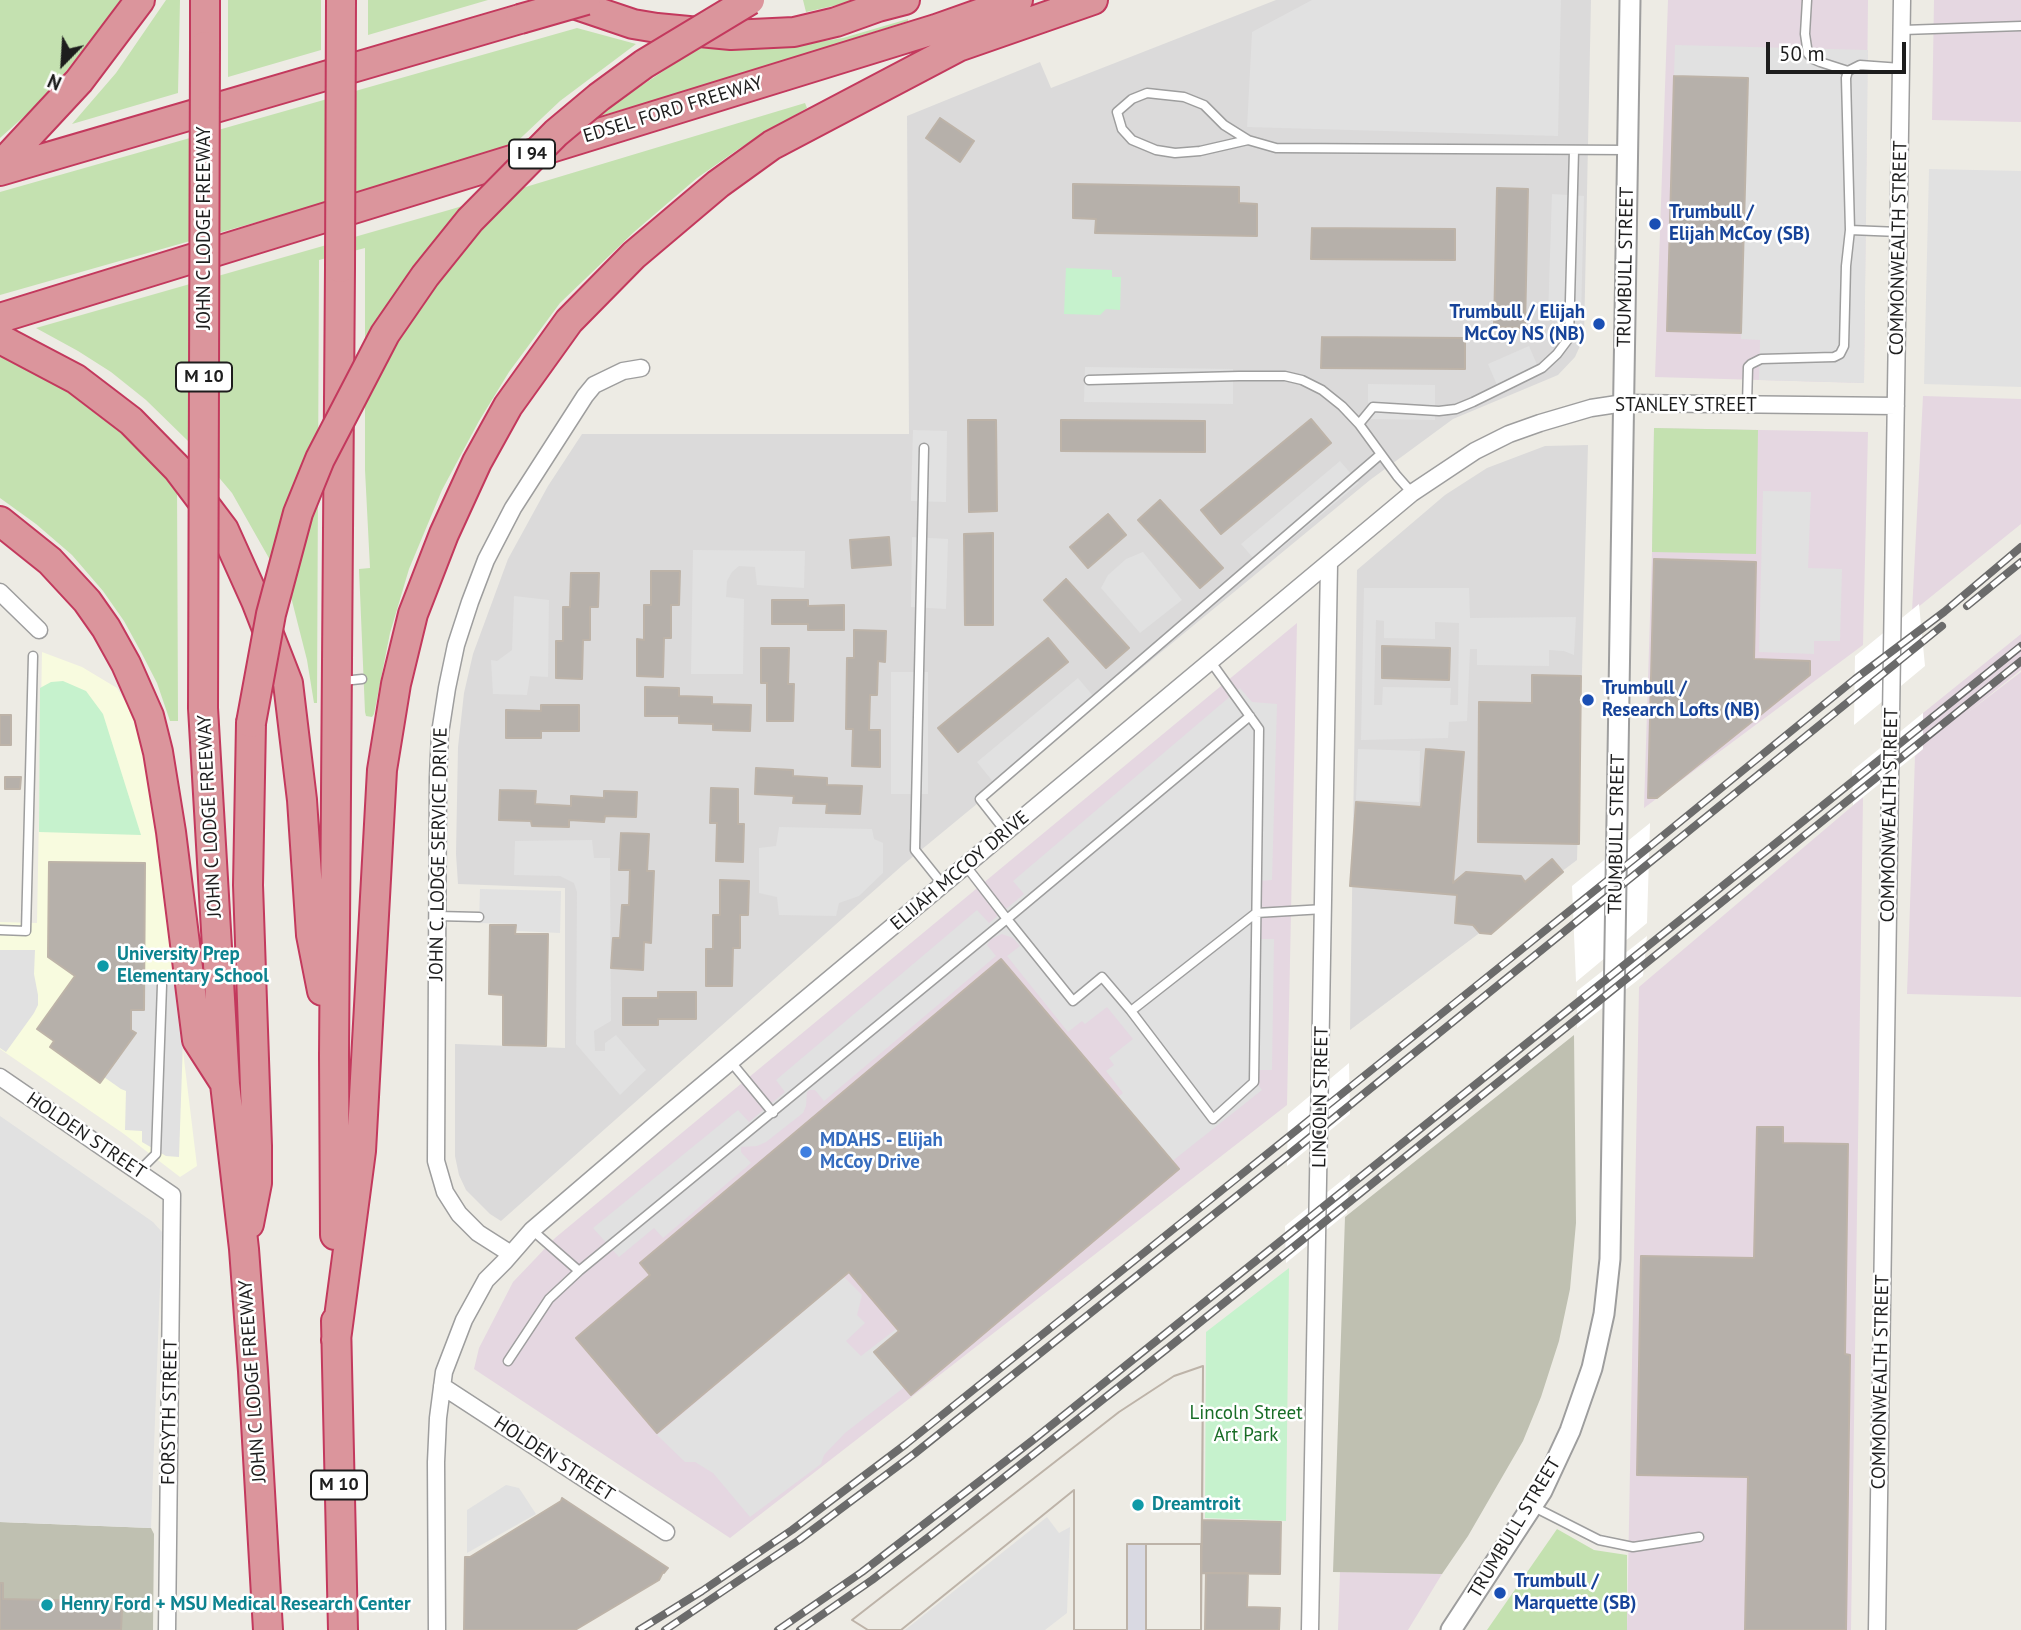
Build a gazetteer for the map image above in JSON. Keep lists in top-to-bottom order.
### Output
{
  "streets": {
    "highway": [
      "EDSEL FORD FREEWAY",
      "I 94",
      "JOHN C LODGE FREEWAY",
      "M 10"
    ],
    "street": [
      "COMMONWEALTH STREET",
      "TRUMBULL STREET",
      "STANLEY STREET",
      "JOHN C. LODGE SERVICE DRIVE",
      "ELIJAH MCCOY DRIVE",
      "LINCOLN STREET",
      "HOLDEN STREET",
      "FORSYTH STREET"
    ]
  },
  "crossings": [
    ["COMMONWEALTH STREET", "STANLEY STREET"],
    ["TRUMBULL STREET", "STANLEY STREET"],
    ["STANLEY STREET", "ELIJAH MCCOY DRIVE"],
    ["JOHN C. LODGE SERVICE DRIVE", "ELIJAH MCCOY DRIVE"],
    ["ELIJAH MCCOY DRIVE", "LINCOLN STREET"],
    ["HOLDEN STREET", "FORSYTH STREET"]
  ],
  "parks": ["Lincoln Street Art Park"],
  "places": [
    "Trumbull / Elijah McCoy (SB)",
    "Trumbull / Elijah McCoy NS (NB)",
    "Trumbull / Research Lofts (NB)",
    "University Prep Elementary School",
    "MDAHS - Elijah McCoy Drive",
    "Dreamtroit",
    "Trumbull / Marquette (SB)",
    "Henry Ford + MSU Medical Research Center"
  ],
  "scale_bar": "50 m",
  "north": "bottom left"
}
